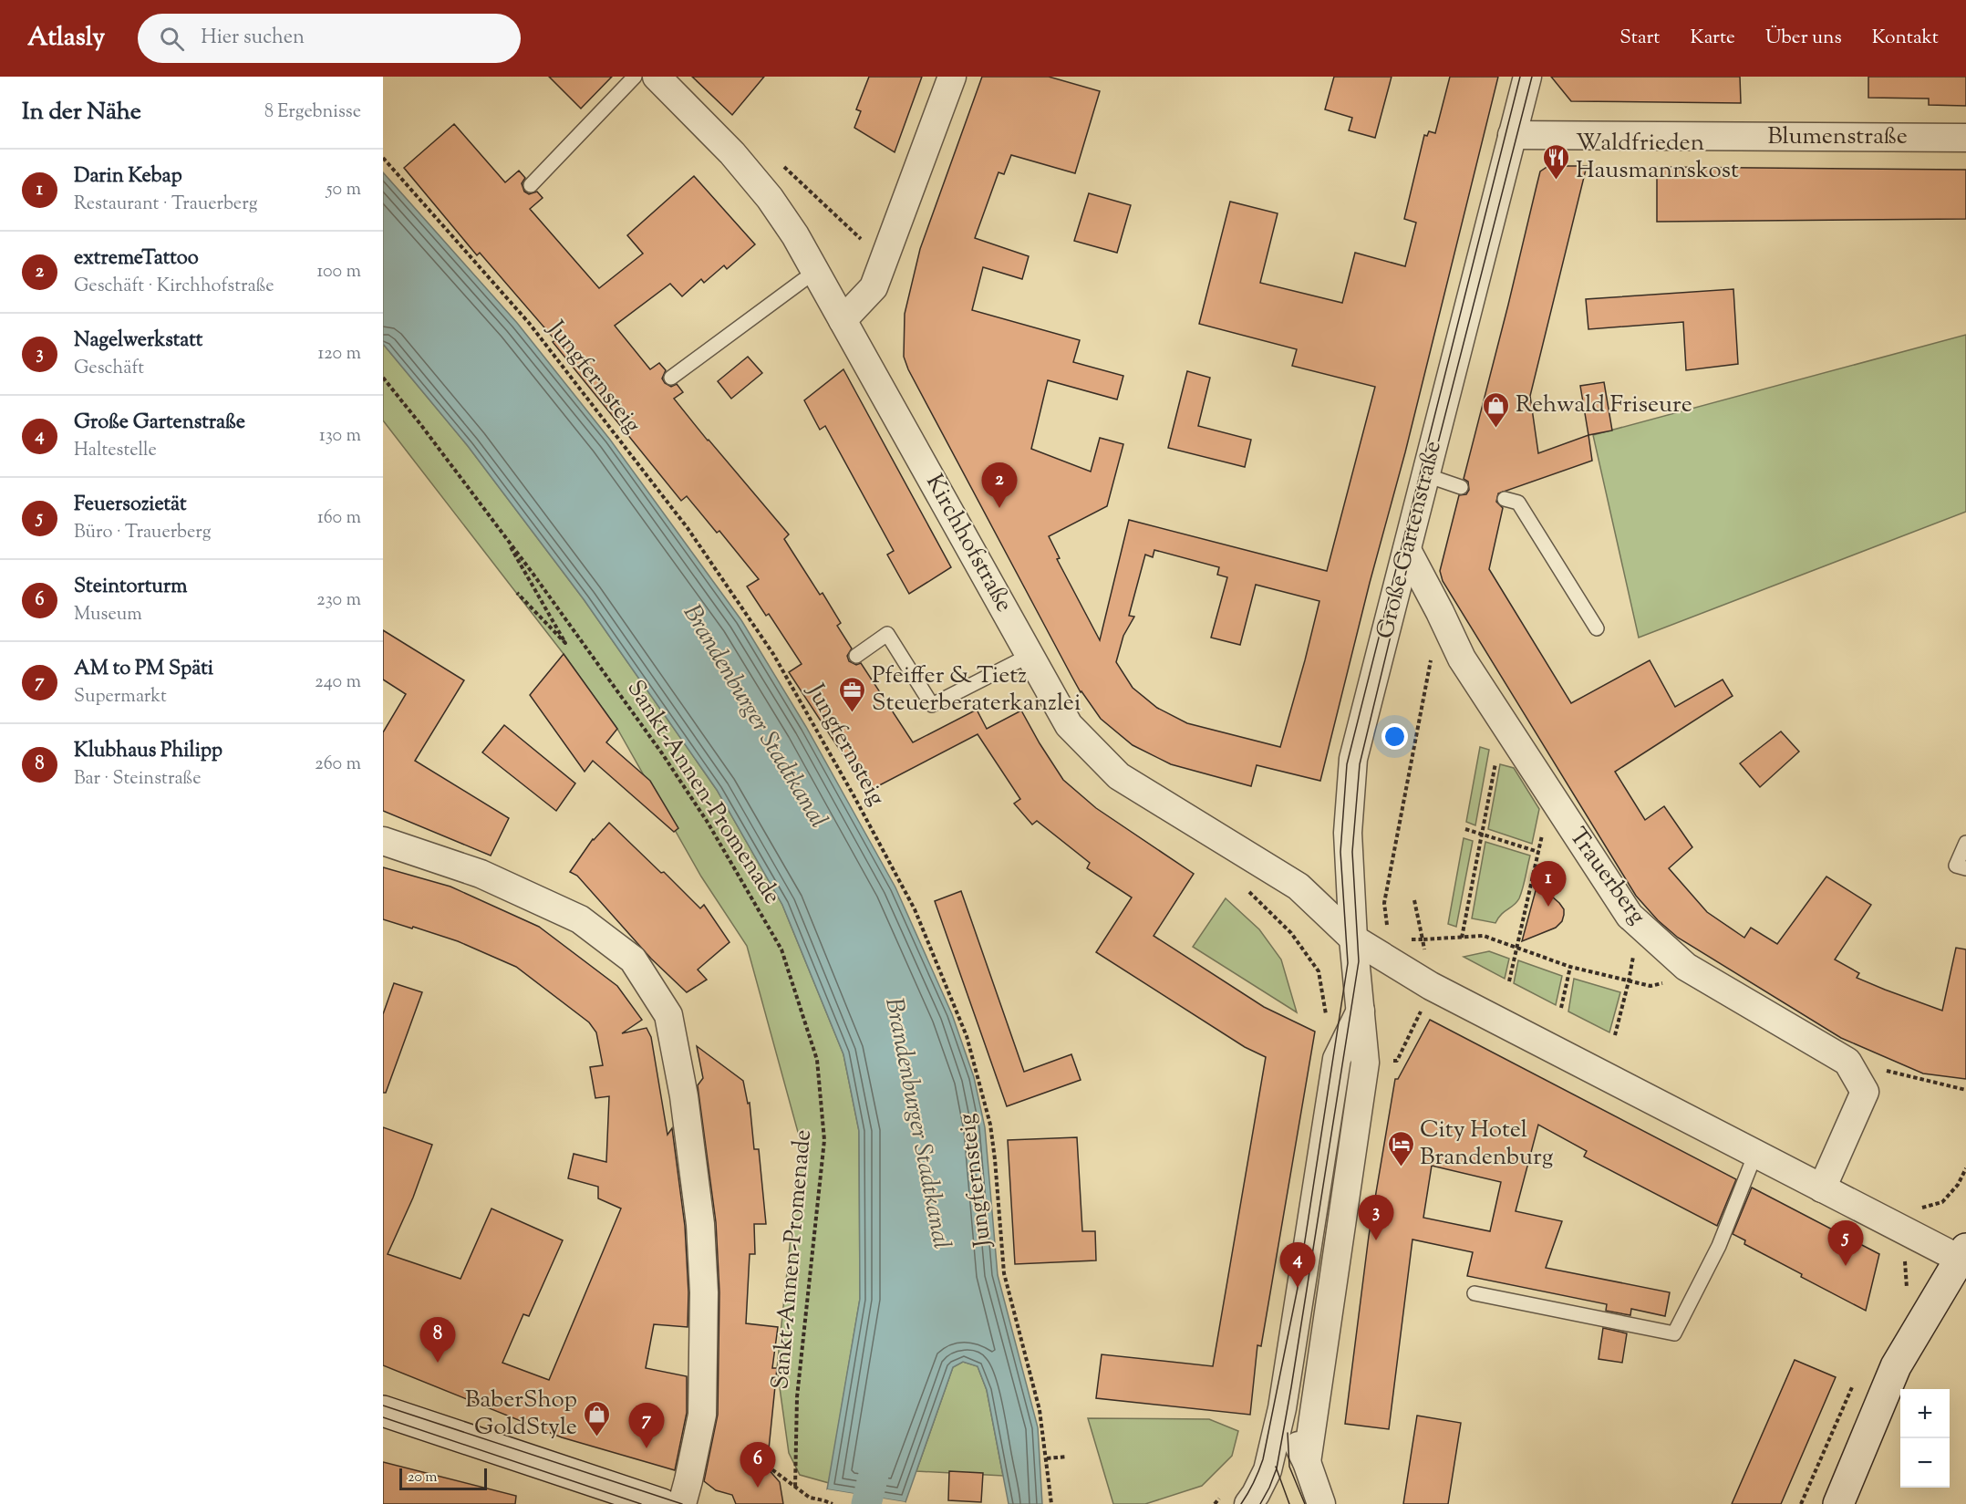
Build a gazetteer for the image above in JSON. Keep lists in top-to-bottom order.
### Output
{
  "streets": {
    "street": [
      "Blumenstraße",
      "Große Gartenstraße",
      "Kirchhofstraße",
      "Trauerberg"
    ],
    "path": ["Jungfernsteig", "Sankt-Annen-Promenade"]
  },
  "crossings": [
    ["Blumenstraße", "Große Gartenstraße"],
    ["Große Gartenstraße", "Kirchhofstraße"],
    ["Große Gartenstraße", "Trauerberg"]
  ],
  "water": ["Brandenburger Stadtkanal"],
  "places": {
    "restaurant": ["Waldfrieden Hausmannskost"],
    "shop": ["Rehwald Friseure", "BaberShop GoldStyle"],
    "office": ["Pfeiffer & Tietz Steuerberaterkanzlei"],
    "hotel": ["City Hotel Brandenburg"]
  },
  "scale_bar": "20 m",
  "page": {
    "header": "Atlasly",
    "search": "Hier suchen",
    "nav": [
      "Start",
      "Karte",
      "Über uns",
      "Kontakt"
    ],
    "heading": ["In der Nähe", "8 Ergebnisse"],
    "list": [
      {
        "mark": "1",
        "name": "Darin Kebap",
        "note": "Restaurant · Trauerberg",
        "value": "50 m"
      },
      {
        "mark": "2",
        "name": "extremeTattoo",
        "note": "Geschäft · Kirchhofstraße",
        "value": "100 m"
      },
      {
        "mark": "3",
        "name": "Nagelwerkstatt",
        "note": "Geschäft",
        "value": "120 m"
      },
      {
        "mark": "4",
        "name": "Große Gartenstraße",
        "note": "Haltestelle",
        "value": "130 m"
      },
      {
        "mark": "5",
        "name": "Feuersozietät",
        "note": "Büro · Trauerberg",
        "value": "160 m"
      },
      {
        "mark": "6",
        "name": "Steintorturm",
        "note": "Museum",
        "value": "230 m"
      },
      {
        "mark": "7",
        "name": "AM to PM Späti",
        "note": "Supermarkt",
        "value": "240 m"
      },
      {
        "mark": "8",
        "name": "Klubhaus Philipp",
        "note": "Bar · Steinstraße",
        "value": "260 m"
      }
    ],
    "pins": [
      "2",
      "1",
      "3",
      "5",
      "4",
      "8",
      "7",
      "6"
    ],
    "map_buttons": ["+", "−"],
    "scale": "20 m"
  }
}
